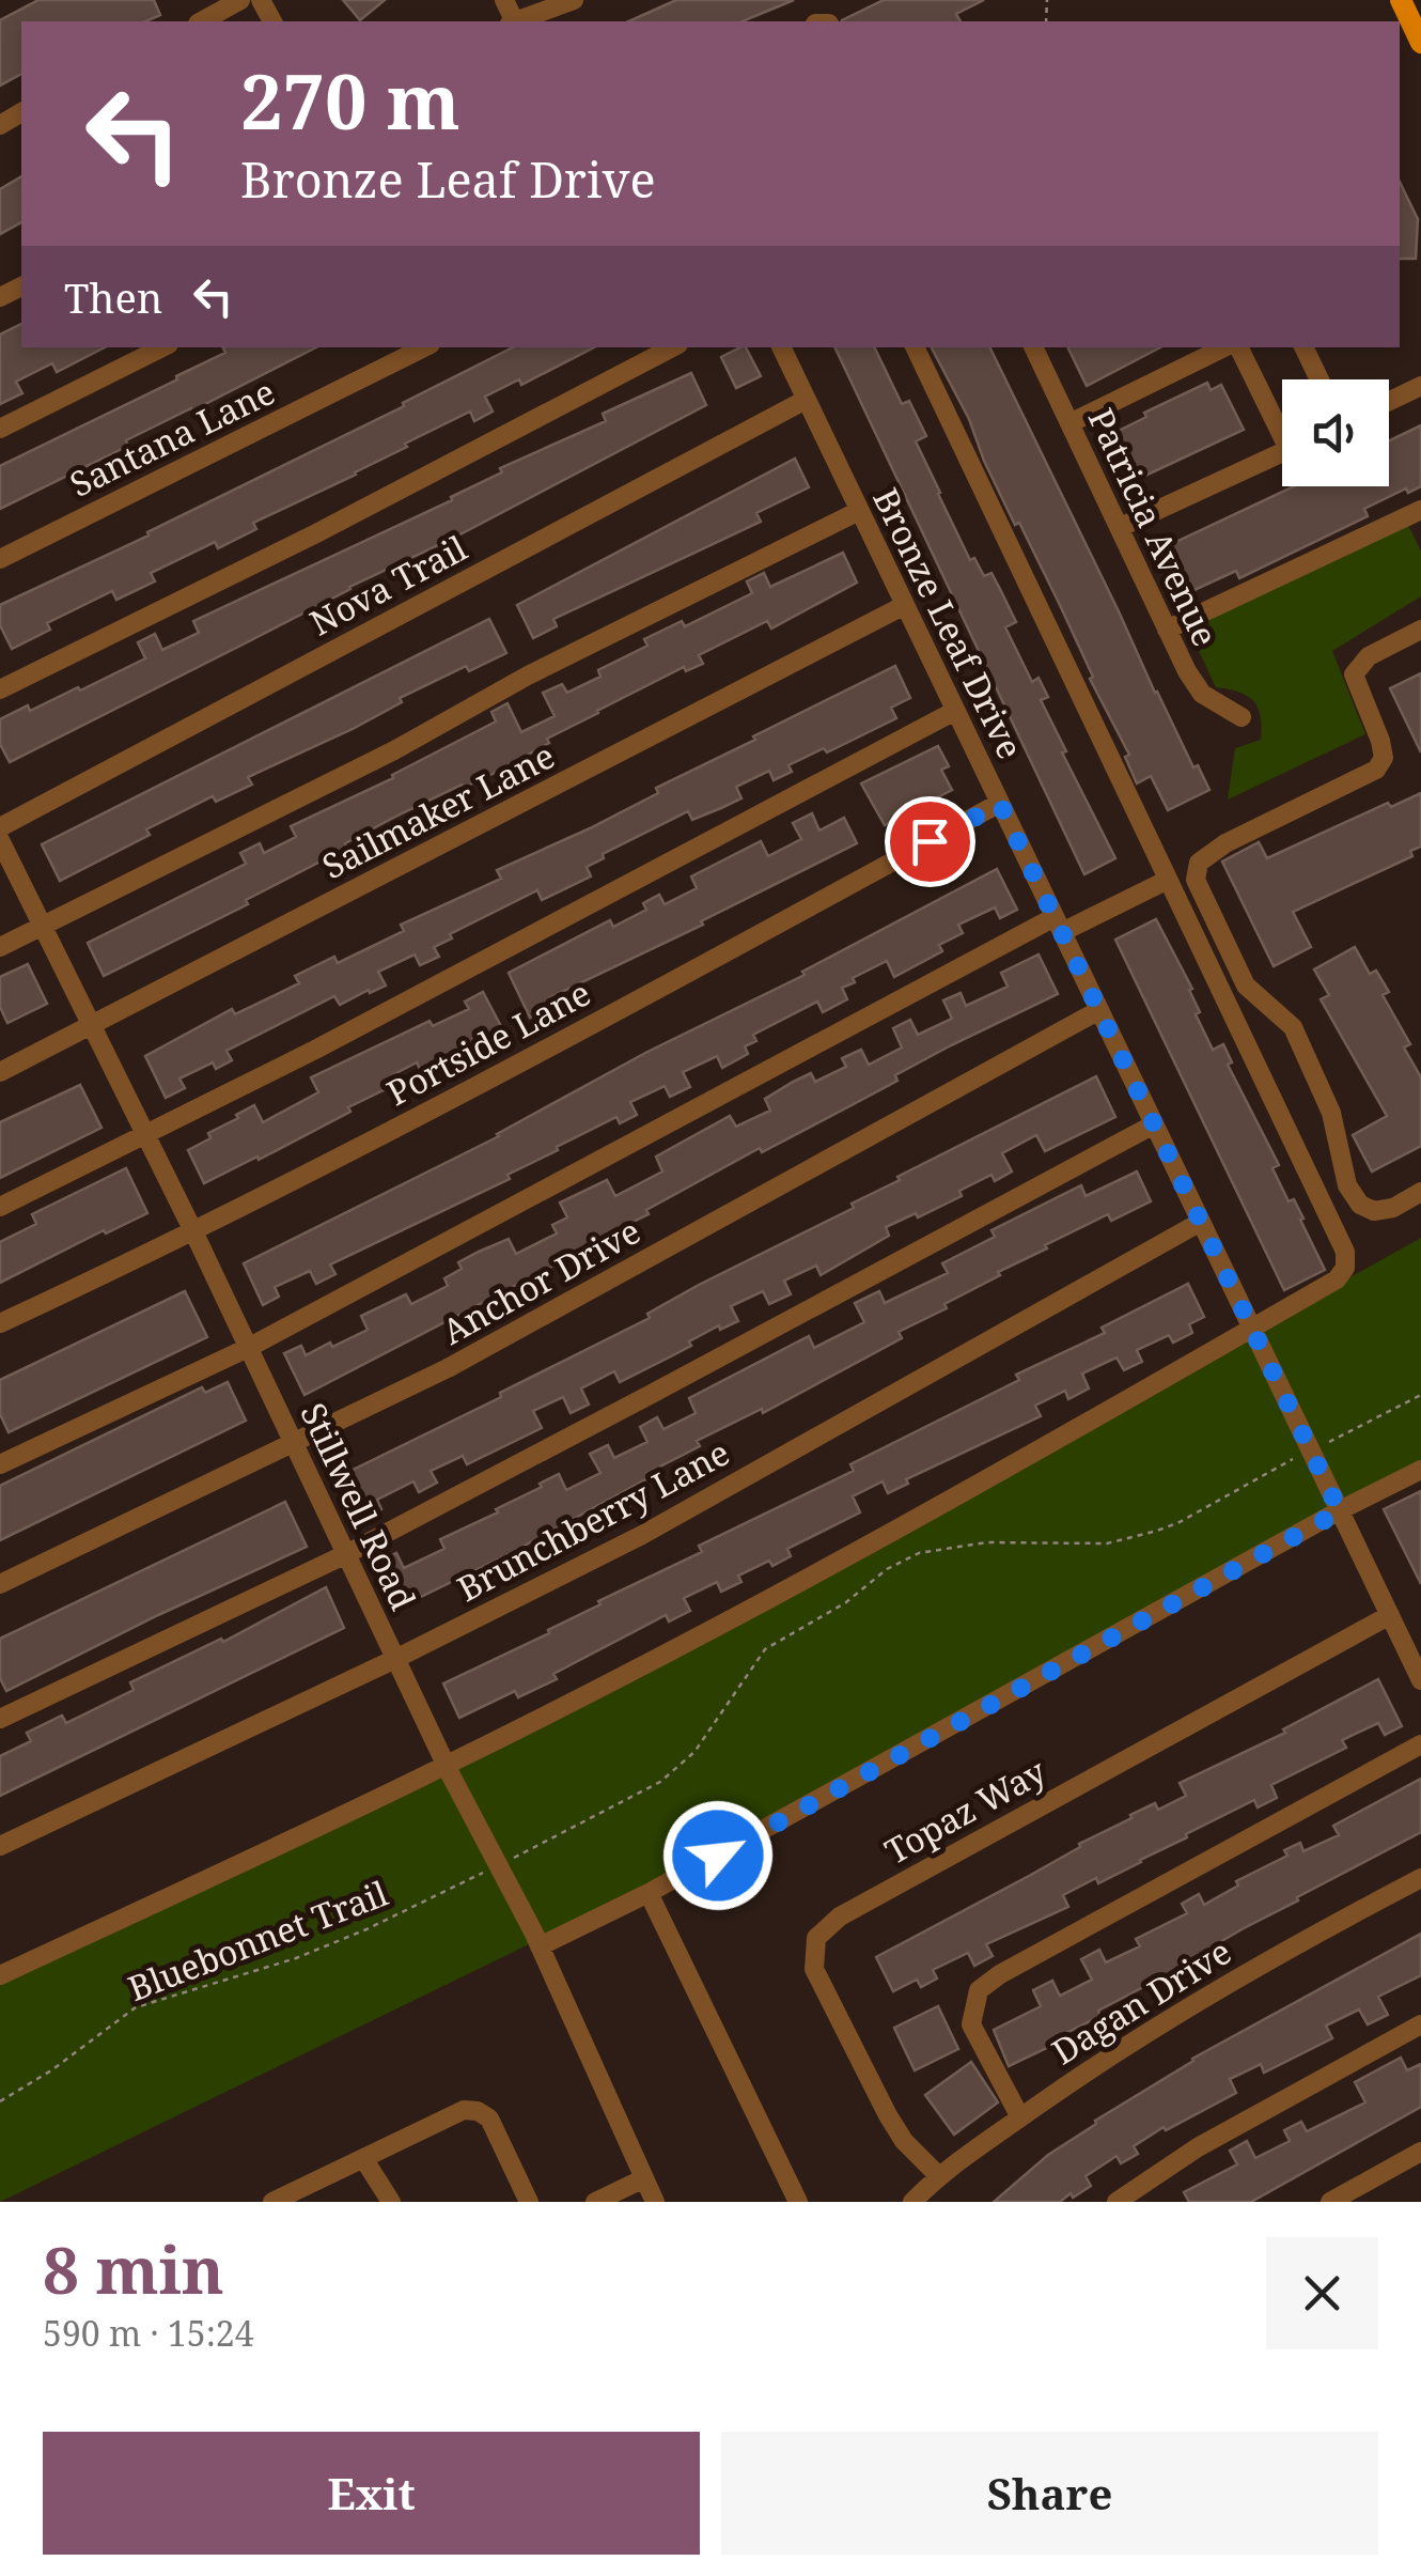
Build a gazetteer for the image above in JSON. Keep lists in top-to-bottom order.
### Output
{
  "streets": {
    "street": [
      "Santana Lane",
      "Patricia Avenue",
      "Nova Trail",
      "Bronze Leaf Drive",
      "Sailmaker Lane",
      "Portside Lane",
      "Anchor Drive",
      "Stillwell Road",
      "Brunchberry Lane",
      "Topaz Way",
      "Dagan Drive"
    ],
    "path": ["Bluebonnet Trail"]
  },
  "crossings": [
    ["Nova Trail", "Bronze Leaf Drive"],
    ["Bronze Leaf Drive", "Sailmaker Lane"],
    ["Bronze Leaf Drive", "Portside Lane"],
    ["Bronze Leaf Drive", "Anchor Drive"],
    ["Bronze Leaf Drive", "Brunchberry Lane"],
    ["Bronze Leaf Drive", "Topaz Way"],
    ["Sailmaker Lane", "Stillwell Road"],
    ["Portside Lane", "Stillwell Road"],
    ["Anchor Drive", "Stillwell Road"],
    ["Stillwell Road", "Brunchberry Lane"],
    ["Topaz Way", "Dagan Drive"]
  ],
  "page": {
    "turn": ["270 m", "Bronze Leaf Drive"],
    "then": "Then",
    "heading": ["8 min", "590 m · 15:24"],
    "buttons": ["Exit", "Share"]
  }
}
